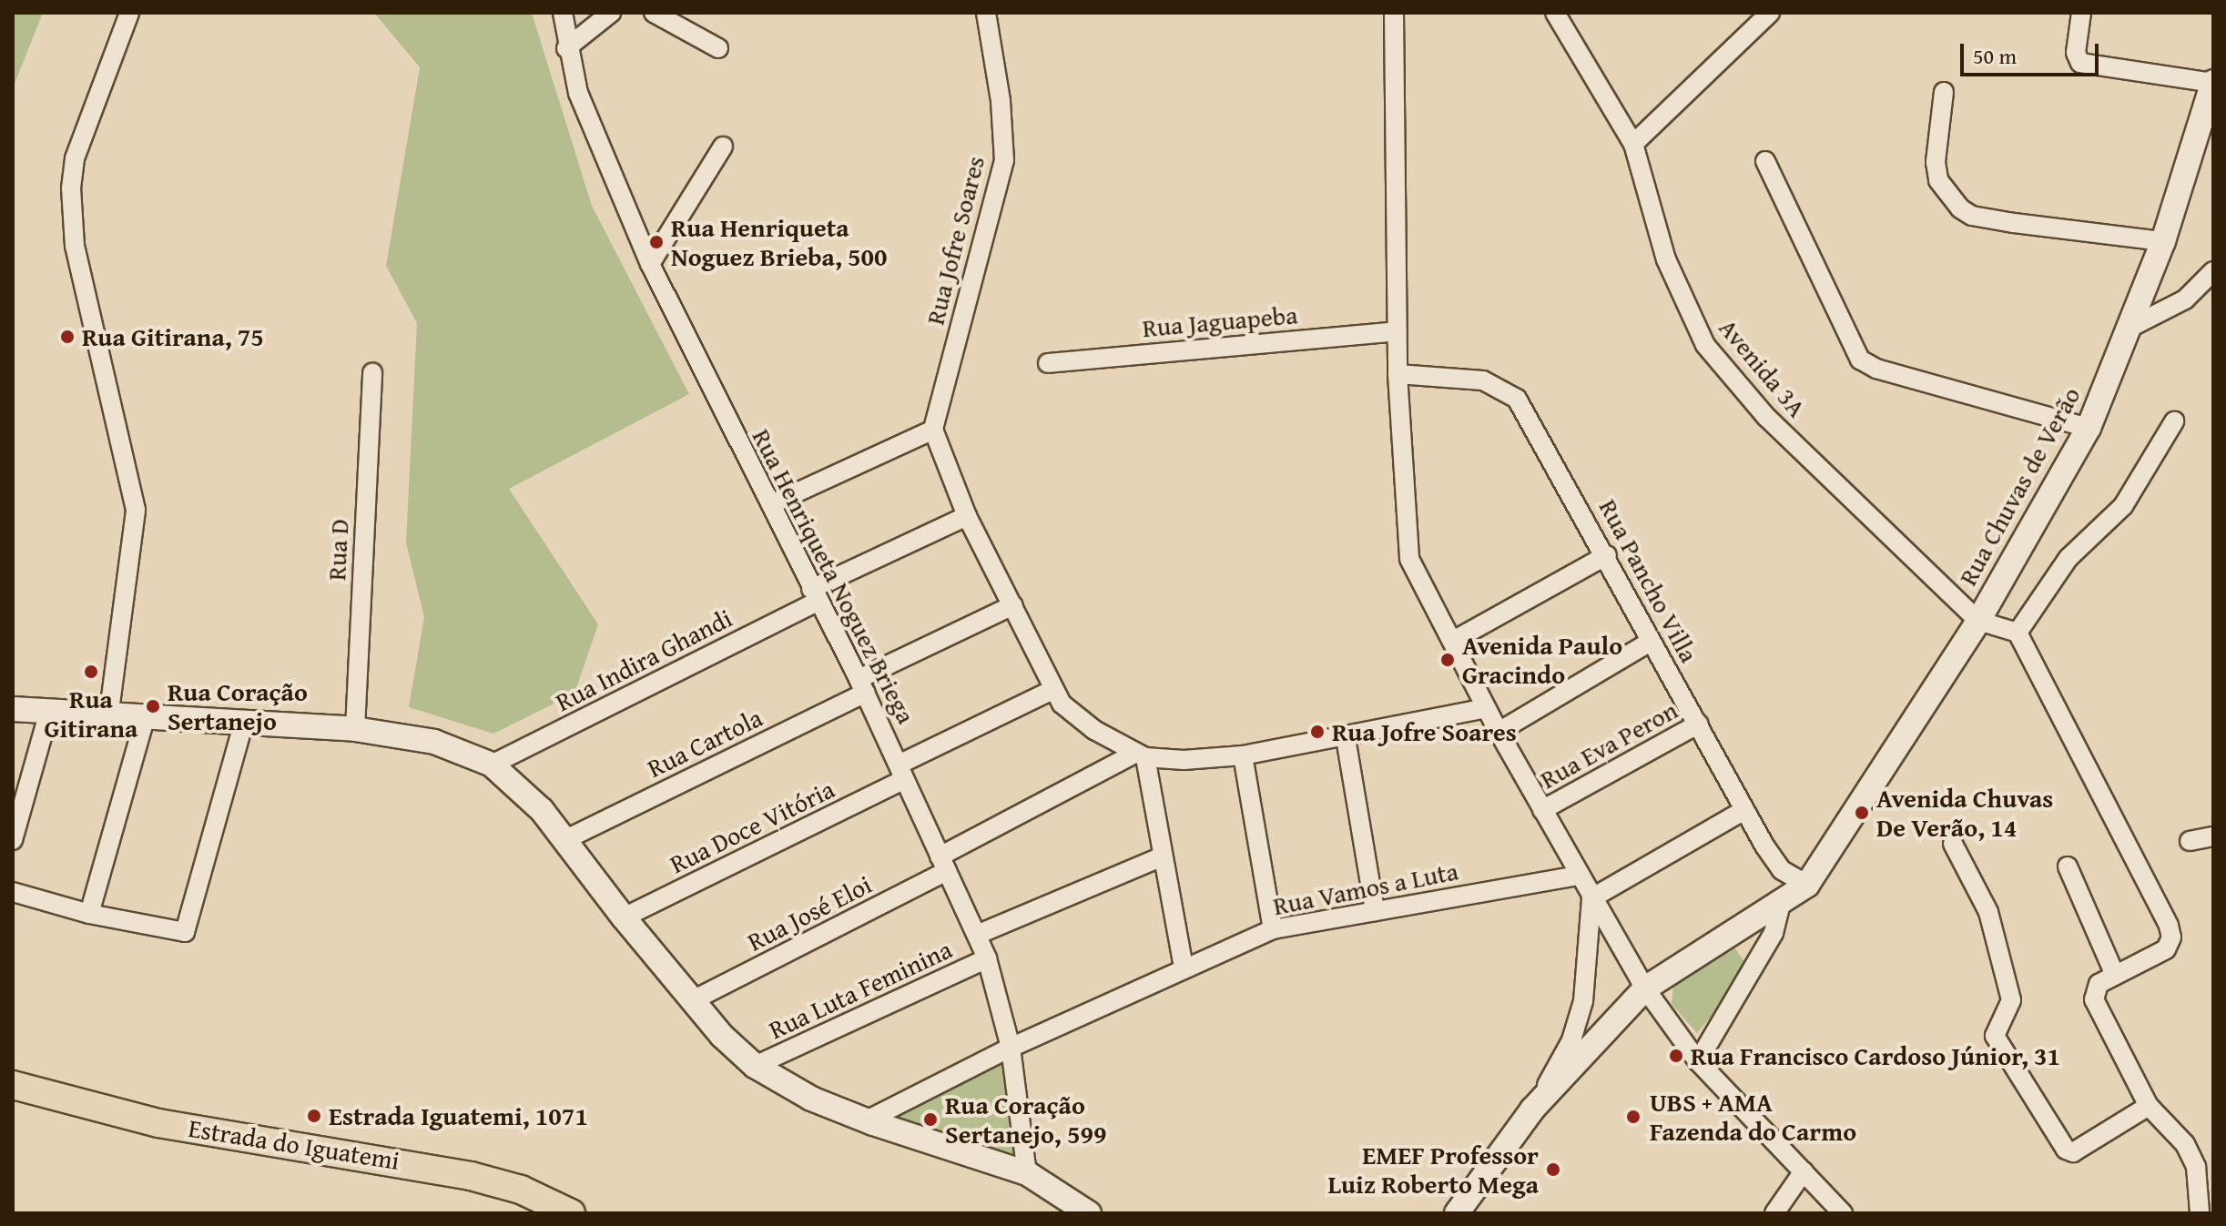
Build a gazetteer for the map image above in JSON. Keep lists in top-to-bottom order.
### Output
{
  "streets": {
    "main road": ["Estrada do Iguatemi"],
    "street": [
      "Rua Jofre Soares",
      "Rua Jaguapeba",
      "Avenida 3A",
      "Rua Chuvas de Verão",
      "Rua D",
      "Rua Henriqueta Noguez Briega",
      "Rua Pancho Villa",
      "Rua Indira Ghandi",
      "Rua Cartola",
      "Rua Eva Peron",
      "Rua Doce Vitória",
      "Rua Vamos a Luta",
      "Rua José Eloi",
      "Rua Luta Feminina"
    ]
  },
  "crossings": [
    ["Avenida 3A", "Rua Chuvas de Verão"],
    ["Rua Chuvas de Verão", "Rua Pancho Villa"],
    ["Rua Henriqueta Noguez Briega", "Rua Indira Ghandi"],
    ["Rua Henriqueta Noguez Briega", "Rua Cartola"],
    ["Rua Henriqueta Noguez Briega", "Rua Doce Vitória"],
    ["Rua Henriqueta Noguez Briega", "Rua Vamos a Luta"],
    ["Rua Henriqueta Noguez Briega", "Rua José Eloi"],
    ["Rua Henriqueta Noguez Briega", "Rua Luta Feminina"],
    ["Rua Pancho Villa", "Rua Eva Peron"]
  ],
  "places": [
    "Rua Henriqueta Noguez Brieba, 500",
    "Rua Gitirana, 75",
    "Avenida Paulo Gracindo",
    "Rua Gitirana",
    "Rua Coração Sertanejo",
    "Rua Jofre Soares",
    "Avenida Chuvas De Verão, 14",
    "Rua Francisco Cardoso Júnior, 31",
    "Estrada Iguatemi, 1071",
    "UBS + AMA Fazenda do Carmo",
    "Rua Coração Sertanejo, 599",
    "EMEF Professor Luiz Roberto Mega"
  ],
  "scale_bar": "50 m"
}
